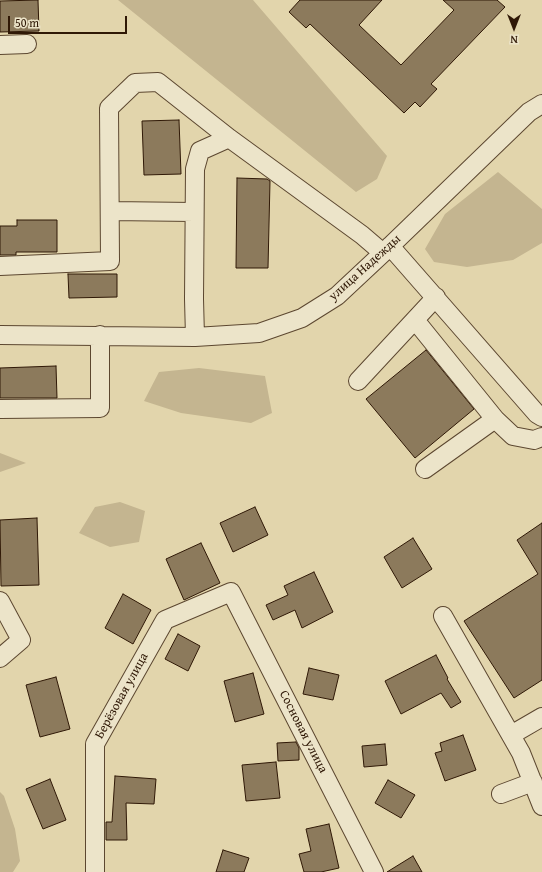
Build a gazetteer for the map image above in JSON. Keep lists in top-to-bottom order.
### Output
{
  "streets": {
    "street": ["улица Надежды", "Берёзовая улица", "Сосновая улица"]
  },
  "crossings": [
    ["Берёзовая улица", "Сосновая улица"]
  ],
  "scale_bar": "50 m",
  "north": "bottom"
}
